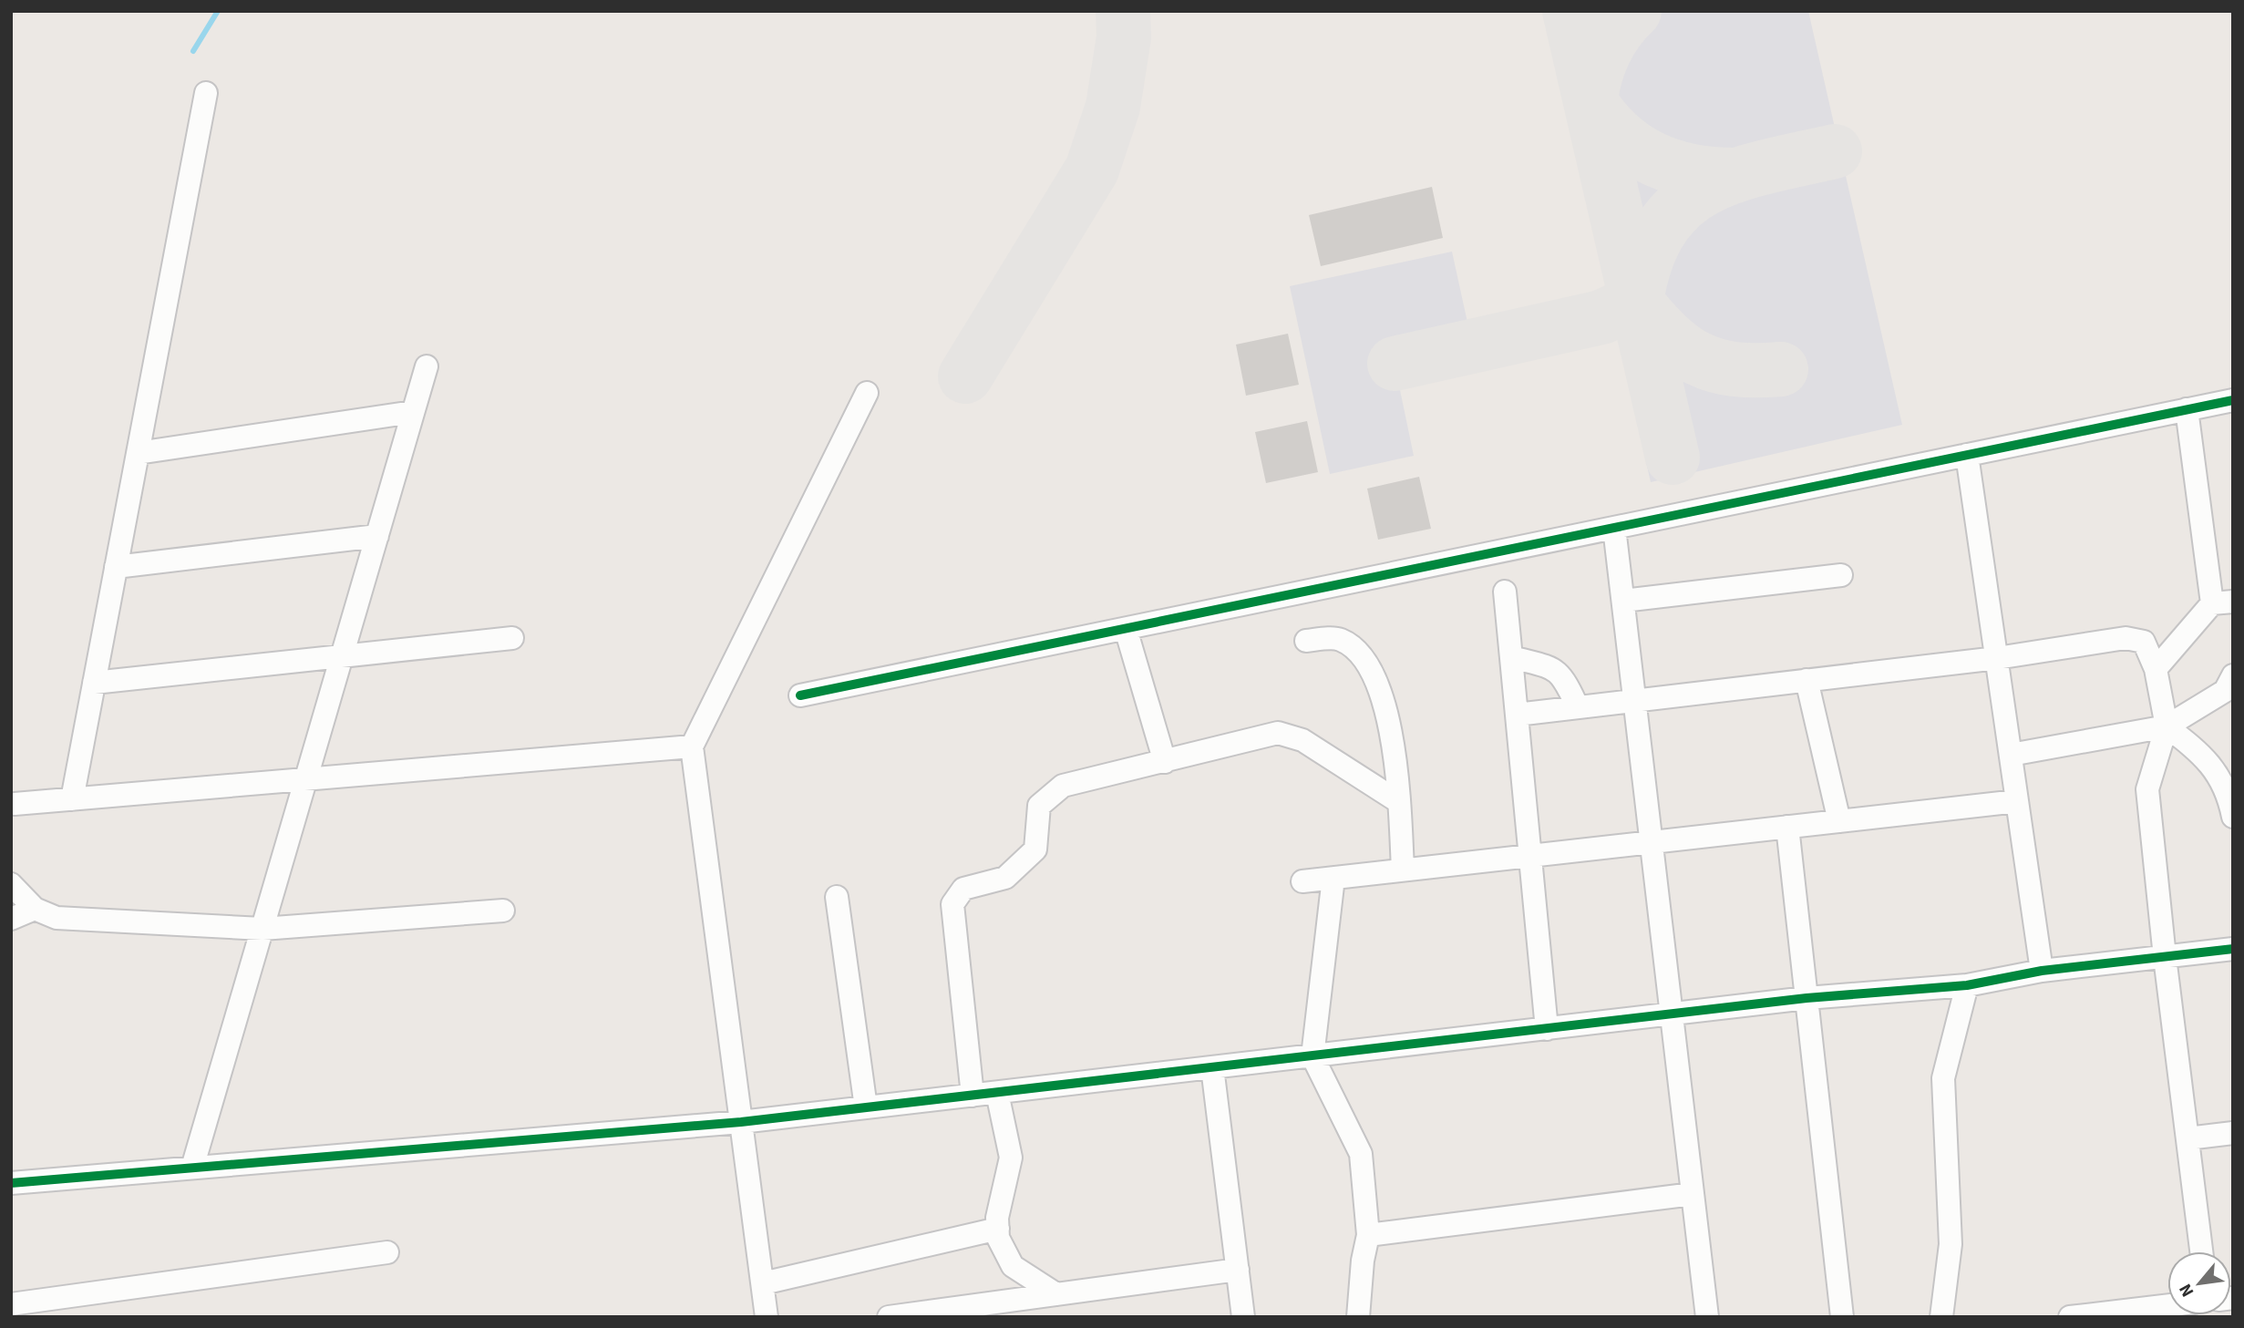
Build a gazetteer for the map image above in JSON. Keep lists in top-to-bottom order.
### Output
{
  "north": "bottom left"
}
